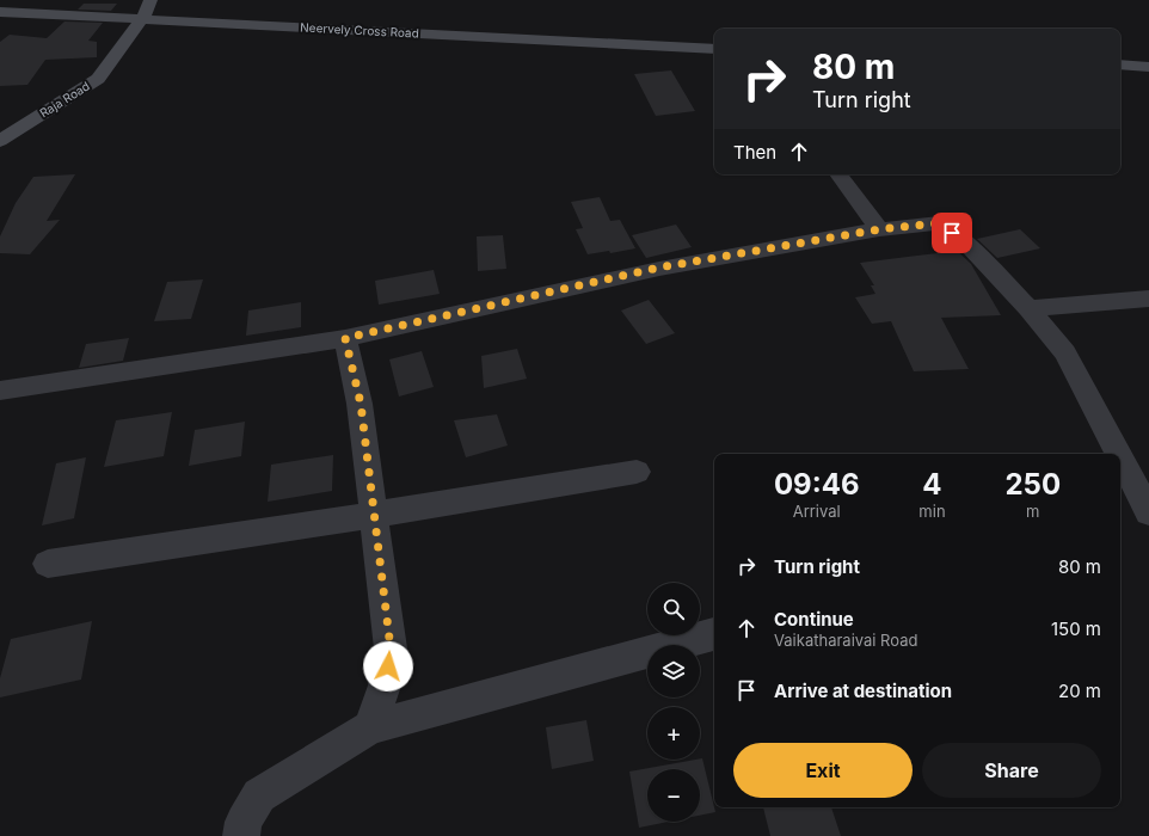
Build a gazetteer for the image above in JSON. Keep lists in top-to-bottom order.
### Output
{
  "streets": {
    "street": ["Neervely Cross Road", "Raja Road"]
  },
  "crossings": [
    ["Neervely Cross Road", "Raja Road"]
  ],
  "page": {
    "turn": ["80 m", "Turn right"],
    "then": "Then",
    "eta": [
      "09:46",
      "Arrival",
      "4",
      "min",
      "250",
      "m"
    ],
    "list": [
      {
        "name": "Turn right",
        "value": "80 m"
      },
      {
        "name": "Continue",
        "note": "Vaikatharaivai Road",
        "value": "150 m"
      },
      {
        "name": "Arrive at destination",
        "value": "20 m"
      }
    ],
    "map_buttons": ["+", "−"],
    "buttons": ["Exit", "Share"]
  }
}
